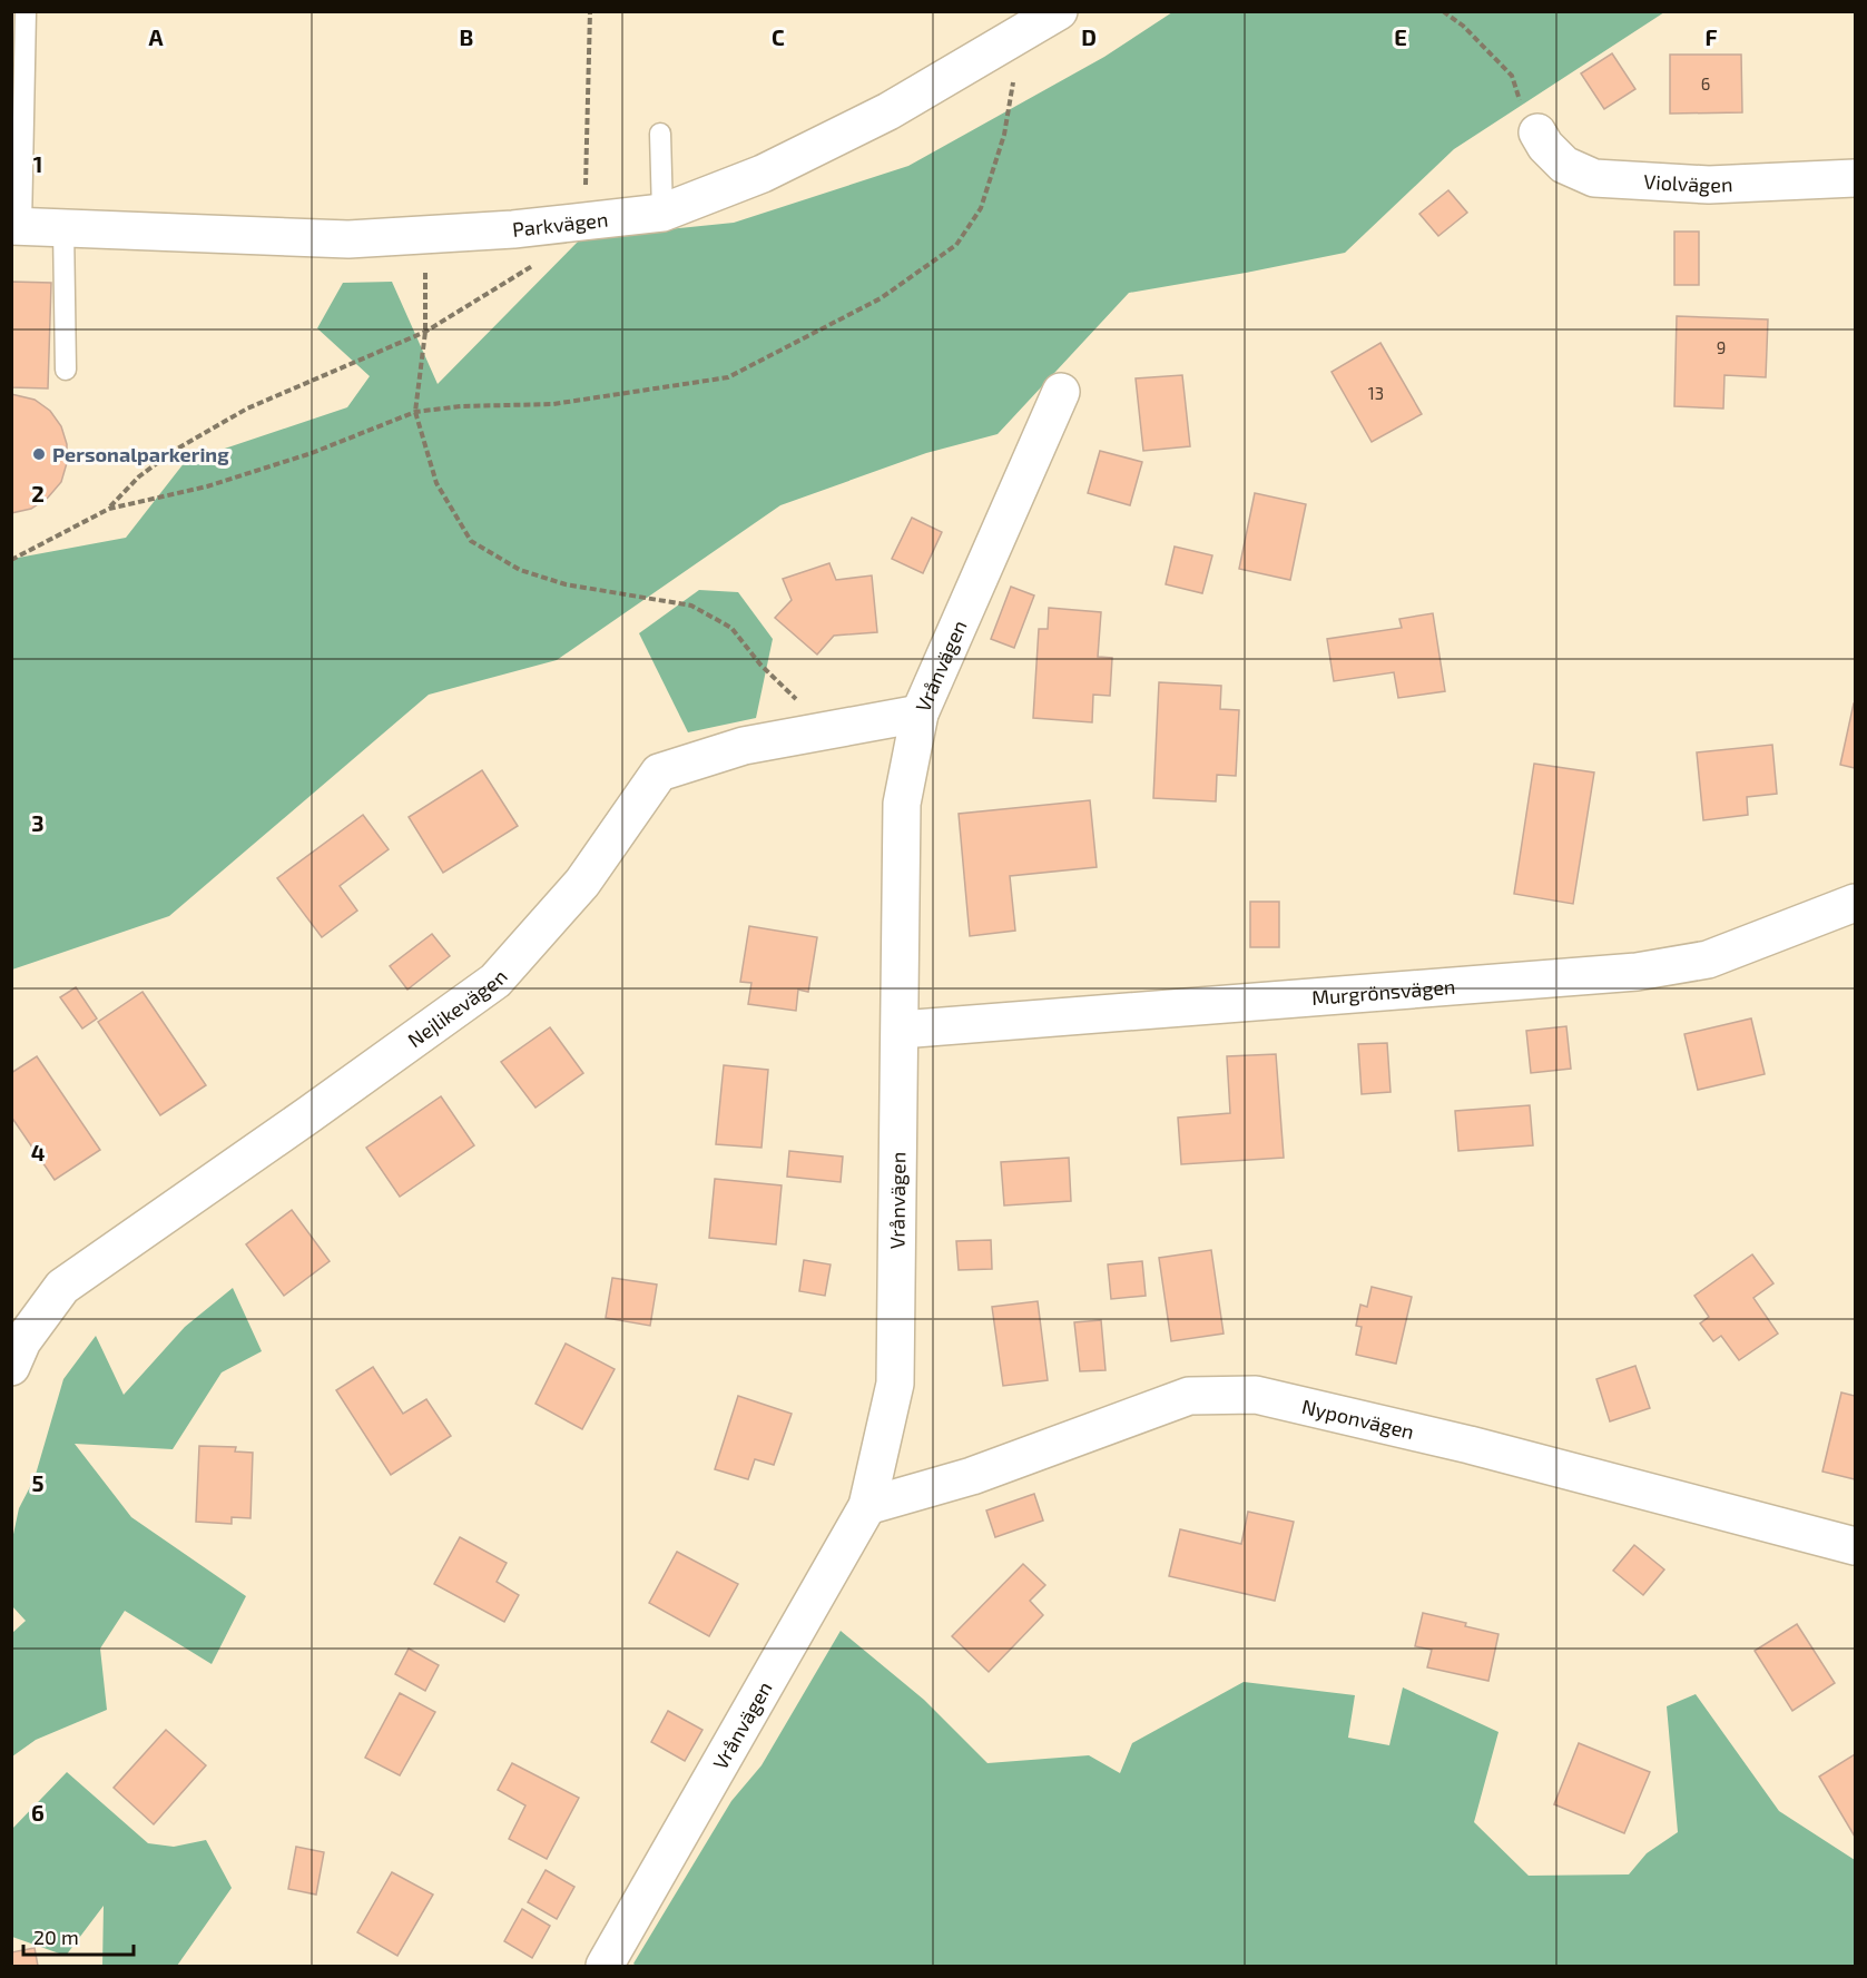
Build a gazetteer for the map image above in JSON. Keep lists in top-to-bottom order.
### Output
{
  "streets": {
    "street": [
      "Violvägen",
      "Parkvägen",
      "Vrånvägen",
      "Murgrönsvägen",
      "Nejlikevägen",
      "Nyponvägen"
    ]
  },
  "crossings": [
    ["Vrånvägen", "Murgrönsvägen"],
    ["Vrånvägen", "Nejlikevägen"],
    ["Vrånvägen", "Nyponvägen"]
  ],
  "places": ["Personalparkering"],
  "house_numbers": ["6", "9", "13"],
  "scale_bar": "20 m",
  "grid": {
    "columns": [
      "A",
      "B",
      "C",
      "D",
      "E",
      "F"
    ],
    "rows": [
      "1",
      "2",
      "3",
      "4",
      "5",
      "6"
    ]
  }
}
